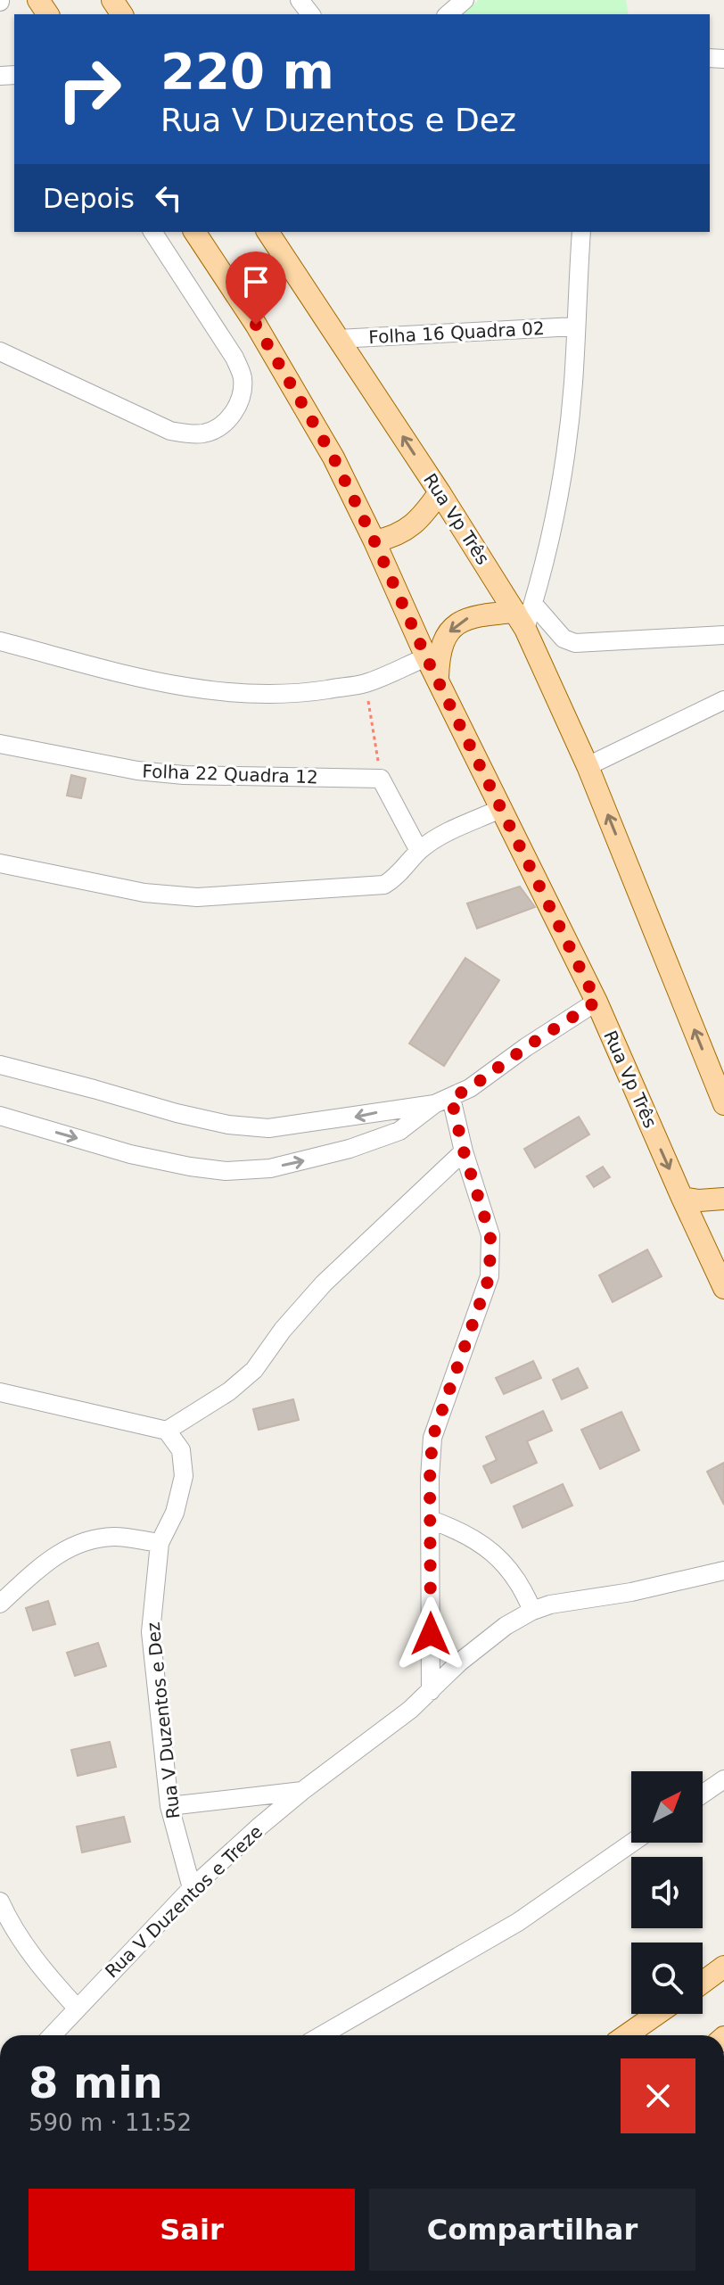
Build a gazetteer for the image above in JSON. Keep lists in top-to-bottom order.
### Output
{
  "streets": {
    "main road": ["Rua Vp Três"],
    "street": [
      "Folha 16 Quadra 02",
      "Folha 22 Quadra 12",
      "Rua V Duzentos e Dez",
      "Rua V Duzentos e Treze"
    ]
  },
  "crossings": [
    ["Folha 16 Quadra 02", "Rua Vp Três"],
    ["Rua V Duzentos e Dez", "Rua V Duzentos e Treze"]
  ],
  "north": "top right",
  "page": {
    "turn": ["220 m", "Rua V Duzentos e Dez"],
    "then": "Depois",
    "heading": ["8 min", "590 m · 11:52"],
    "buttons": ["Sair", "Compartilhar"]
  }
}
